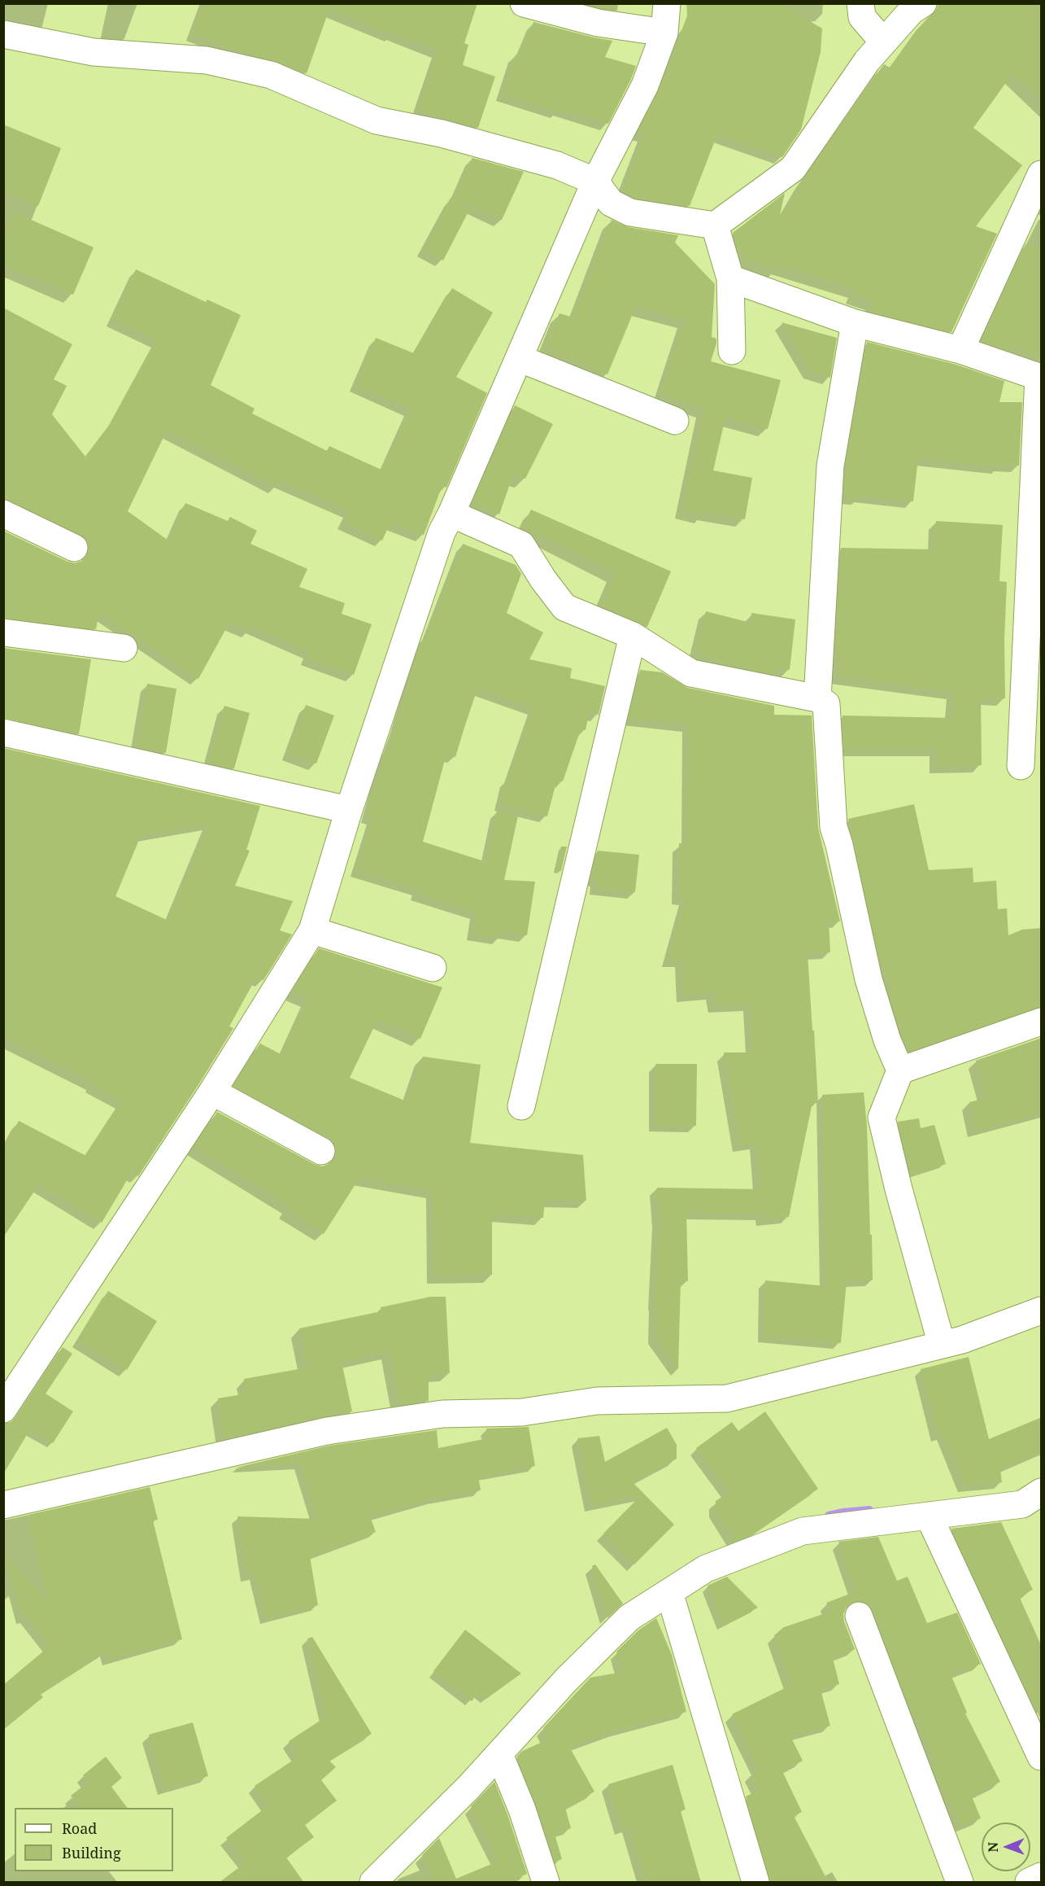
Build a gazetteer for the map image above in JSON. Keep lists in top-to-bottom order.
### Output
{
  "legend": ["Road", "Building"],
  "north": "left"
}
